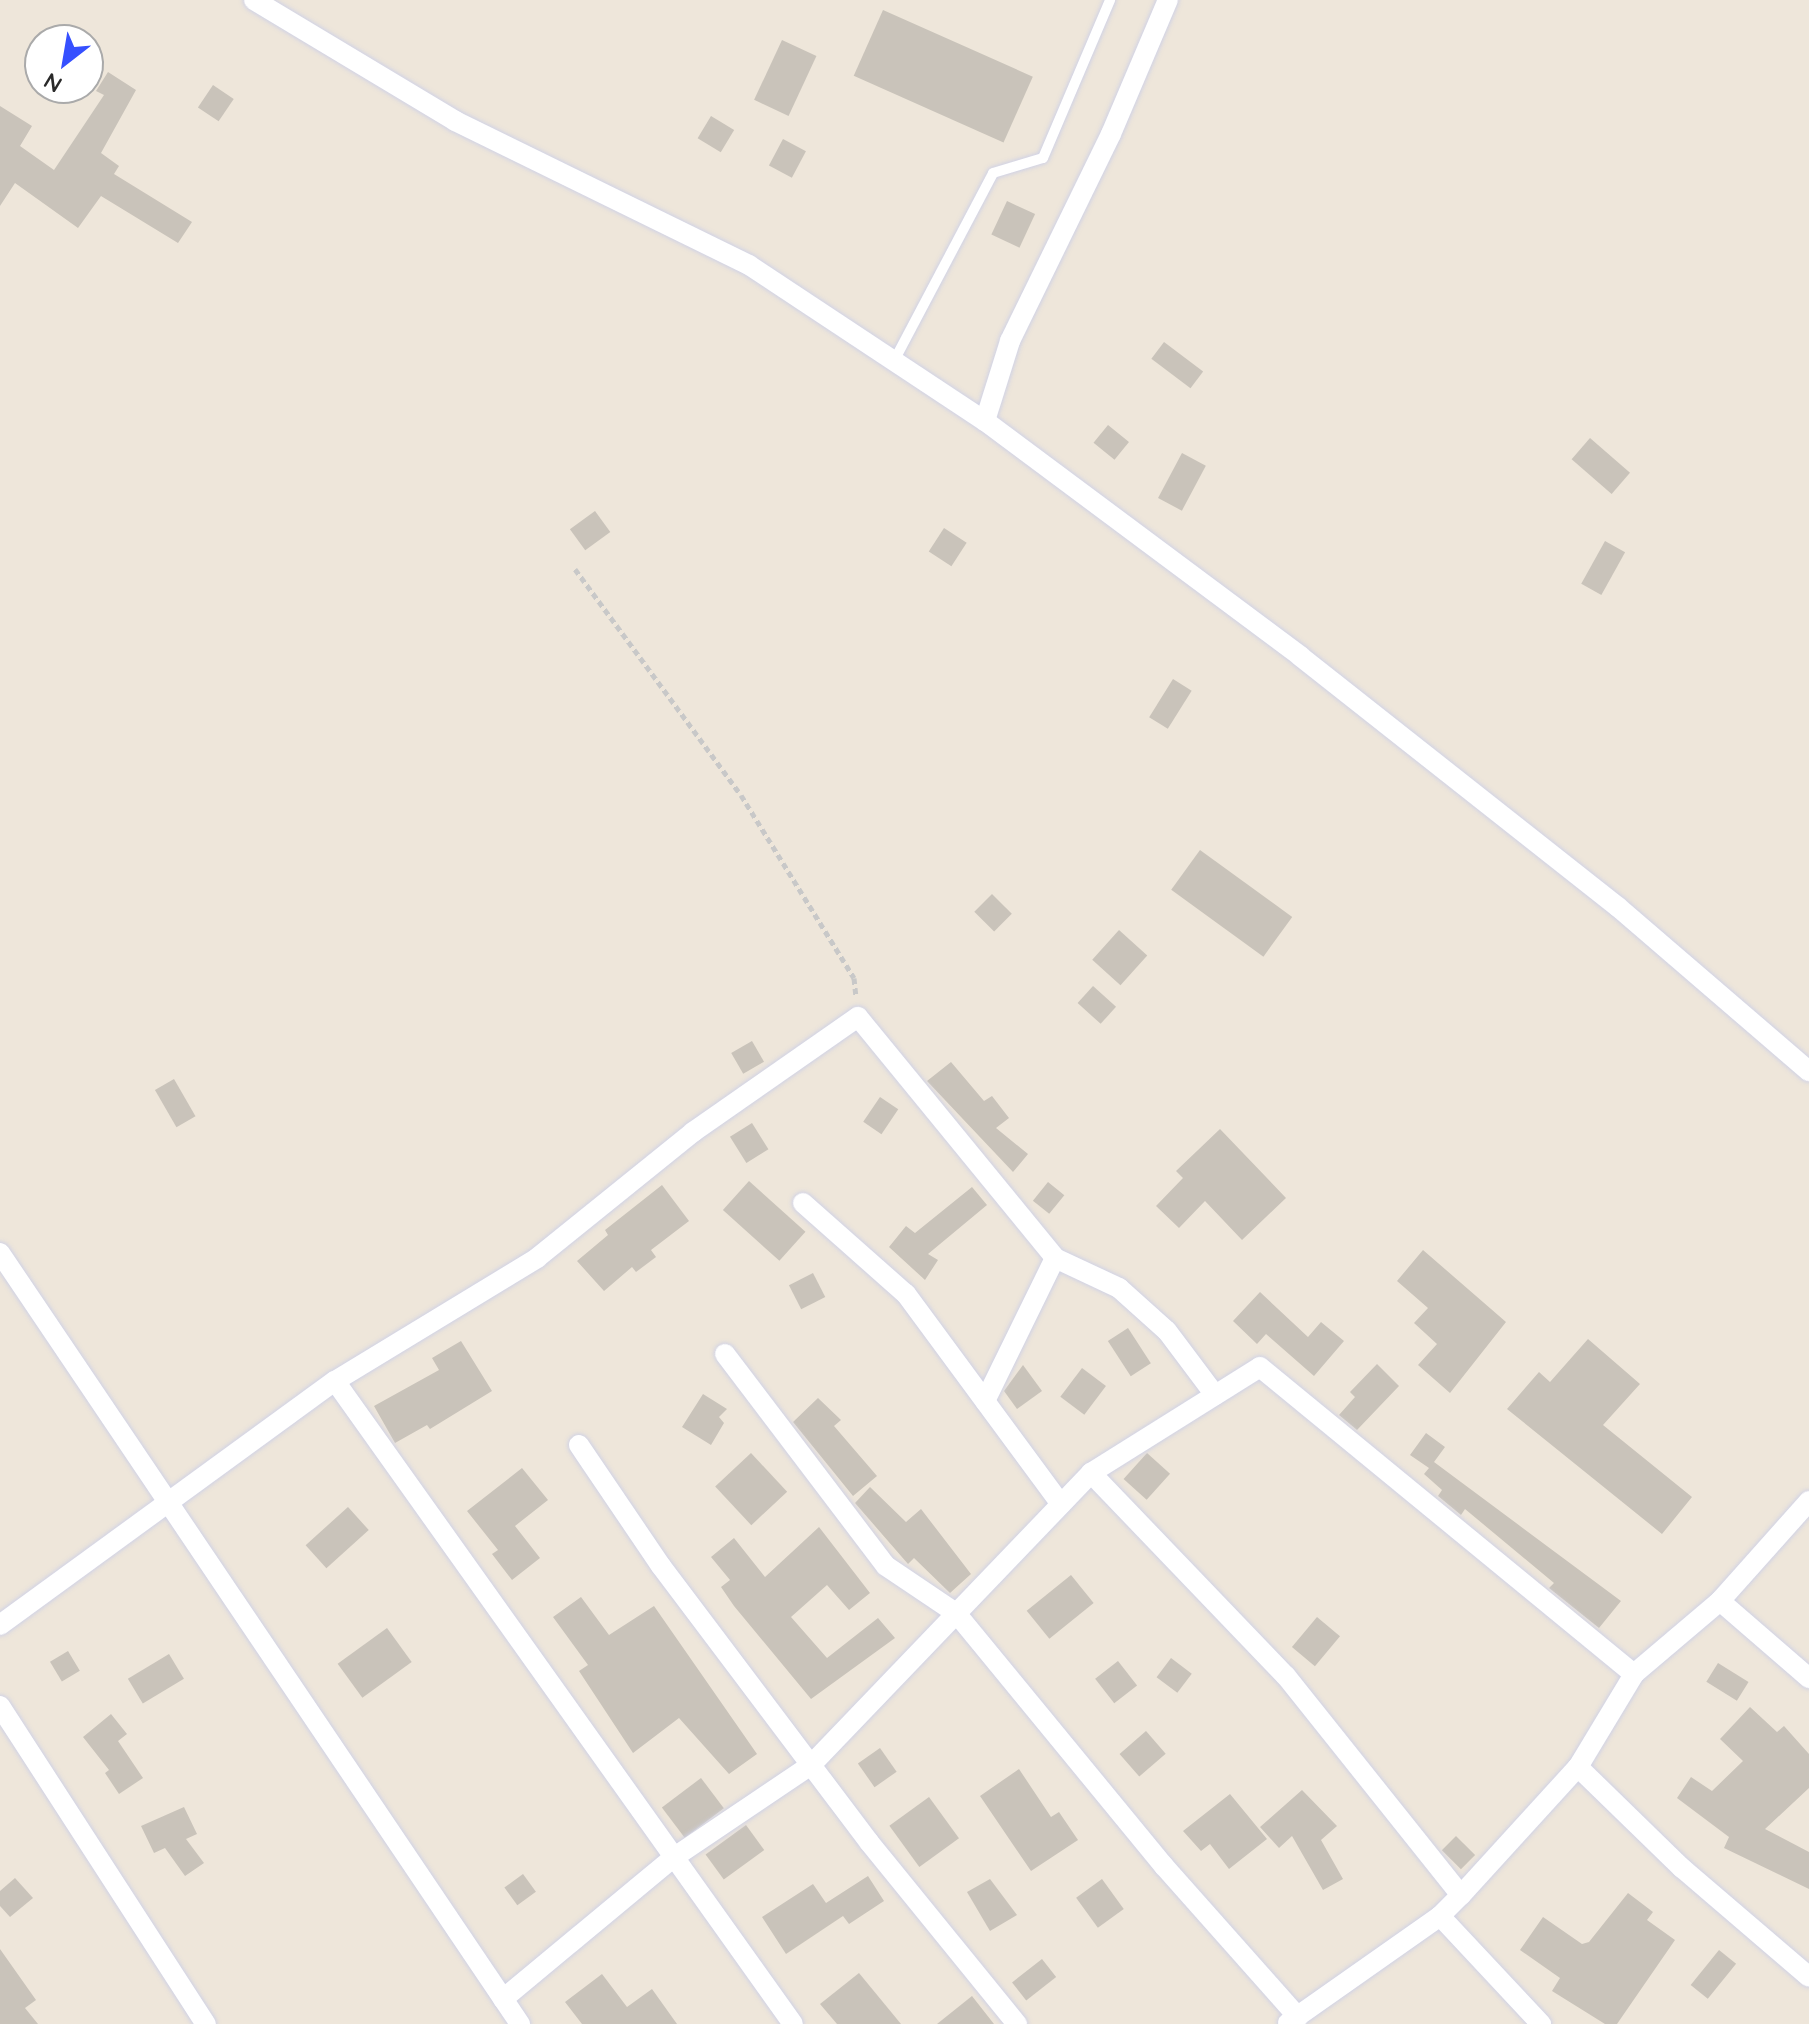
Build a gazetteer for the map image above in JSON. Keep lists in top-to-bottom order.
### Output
{
  "north": "bottom left"
}
